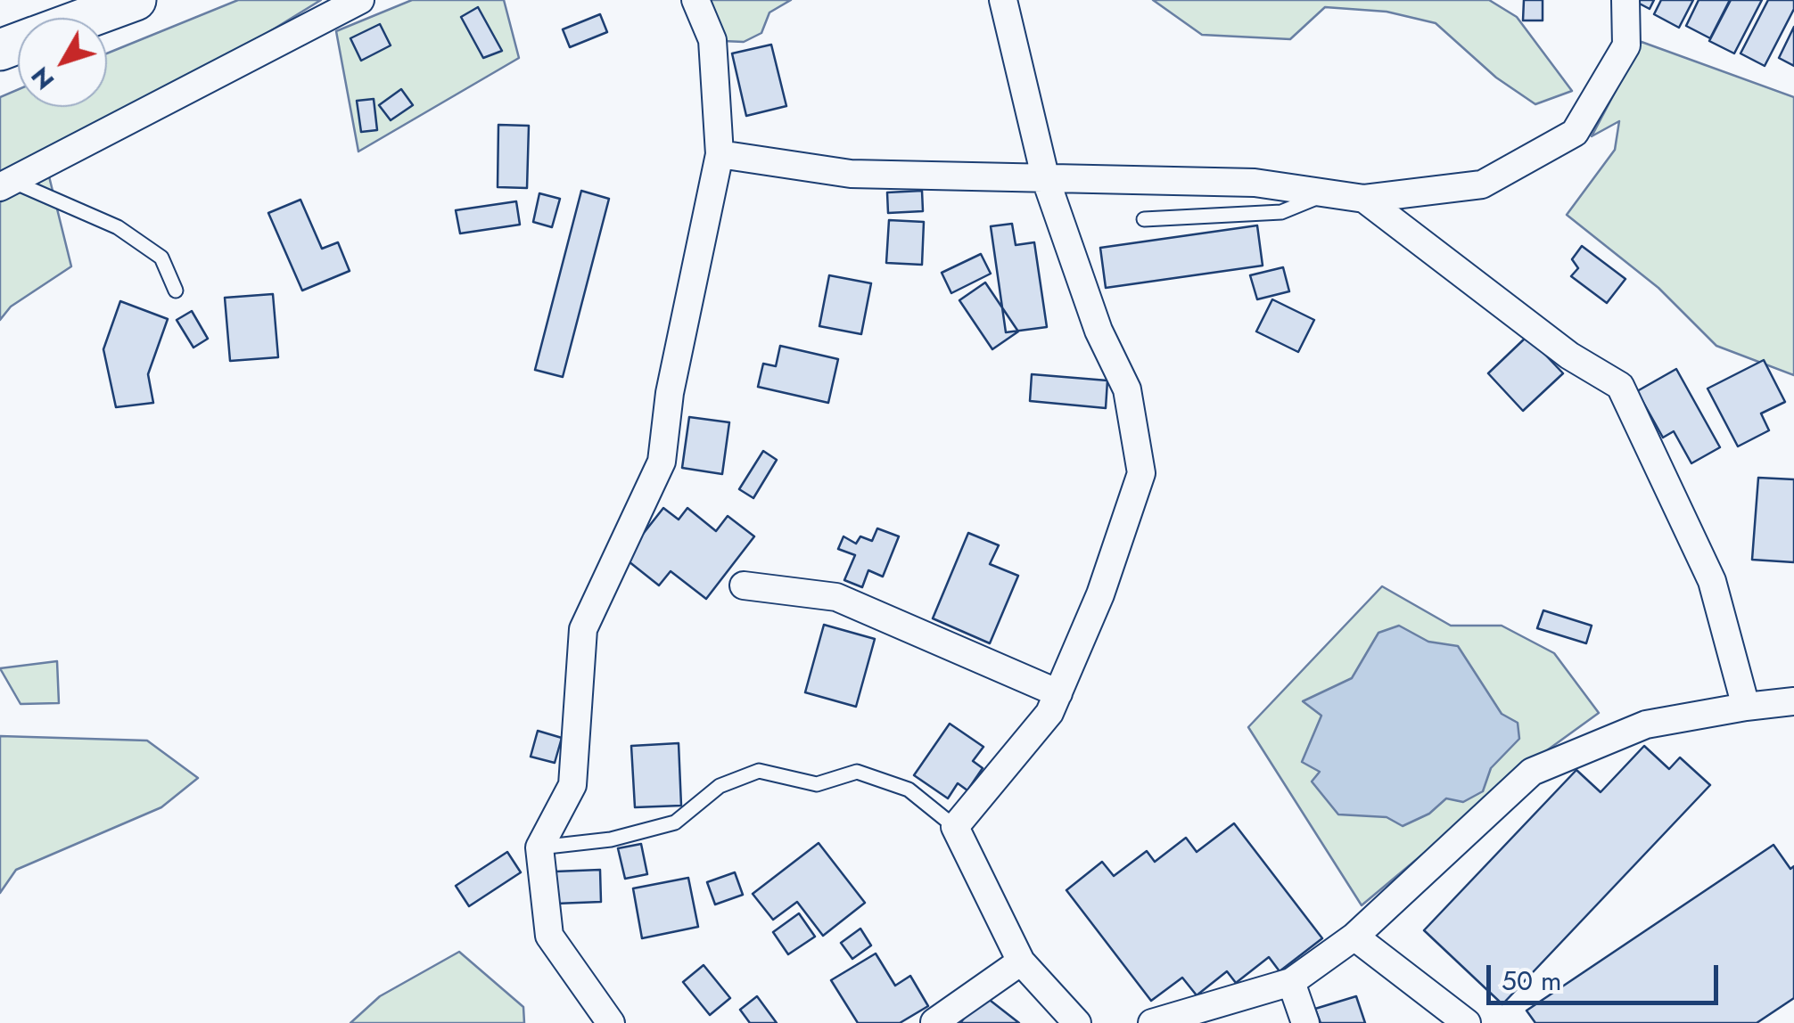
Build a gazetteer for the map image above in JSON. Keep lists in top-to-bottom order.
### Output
{
  "scale_bar": "50 m",
  "north": "bottom left"
}
